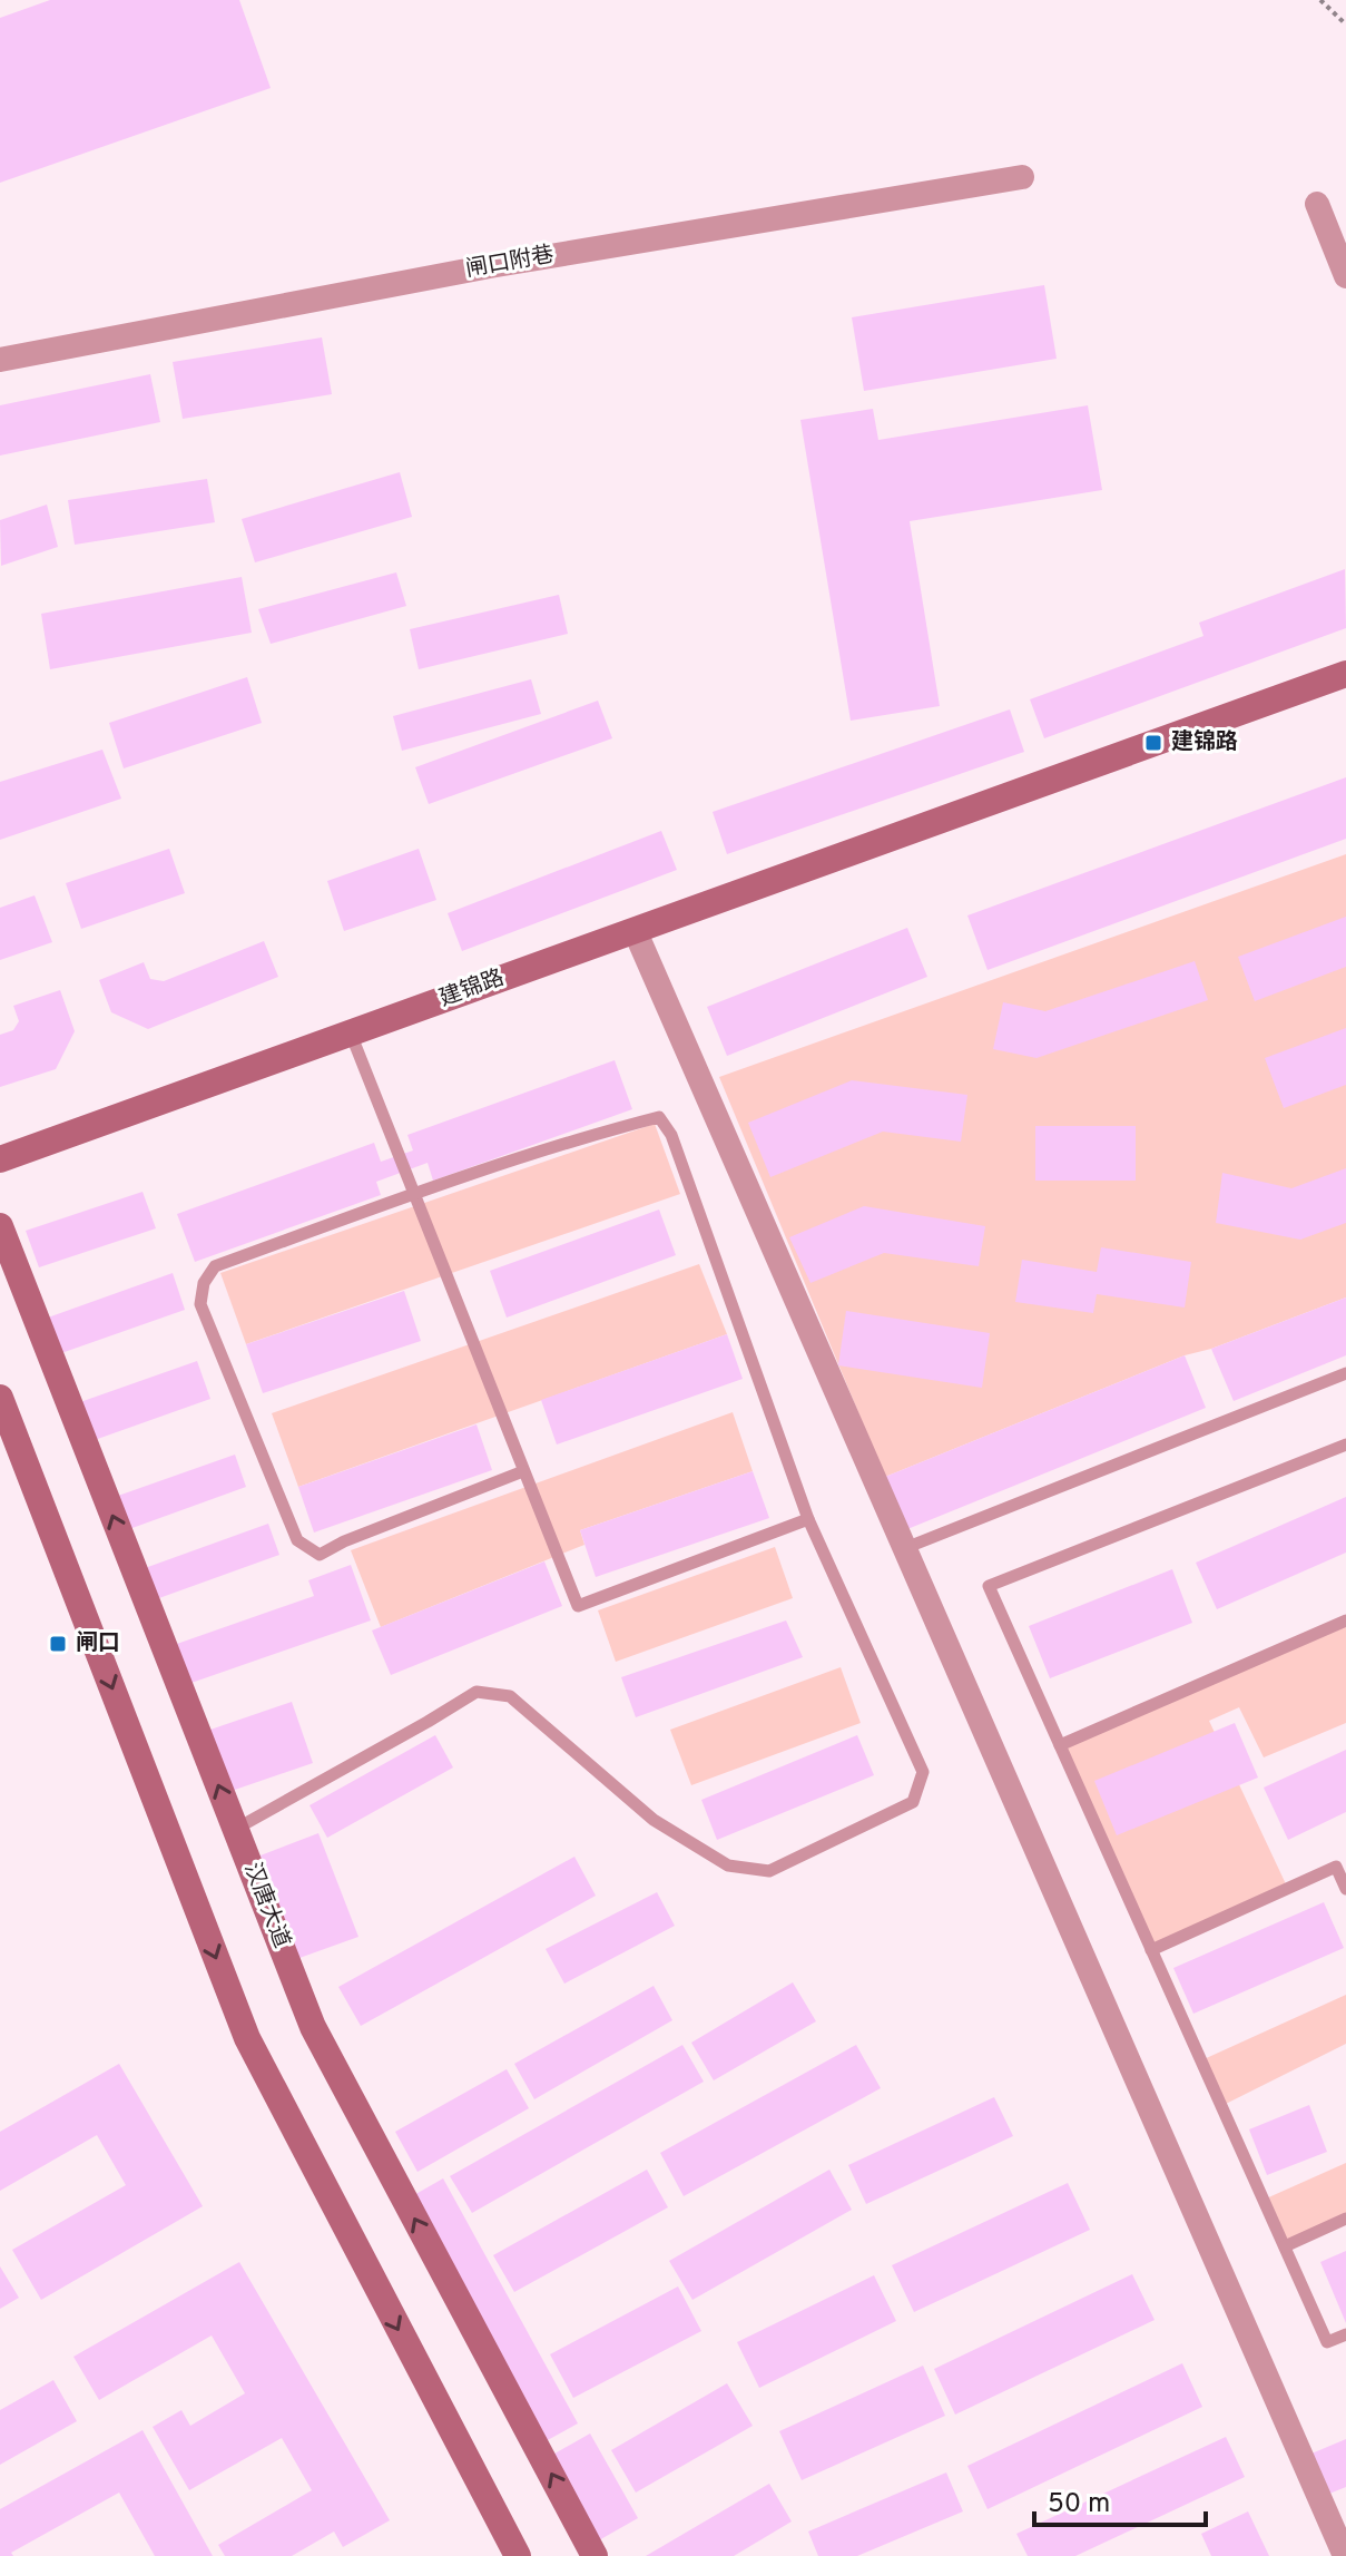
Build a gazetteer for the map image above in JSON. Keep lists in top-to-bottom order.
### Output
{
  "streets": {
    "main road": ["建锦路", "汉唐大道"],
    "street": ["闸口附巷"]
  },
  "places": {
    "transit": ["建锦路", "闸口"]
  },
  "scale_bar": "50 m"
}
